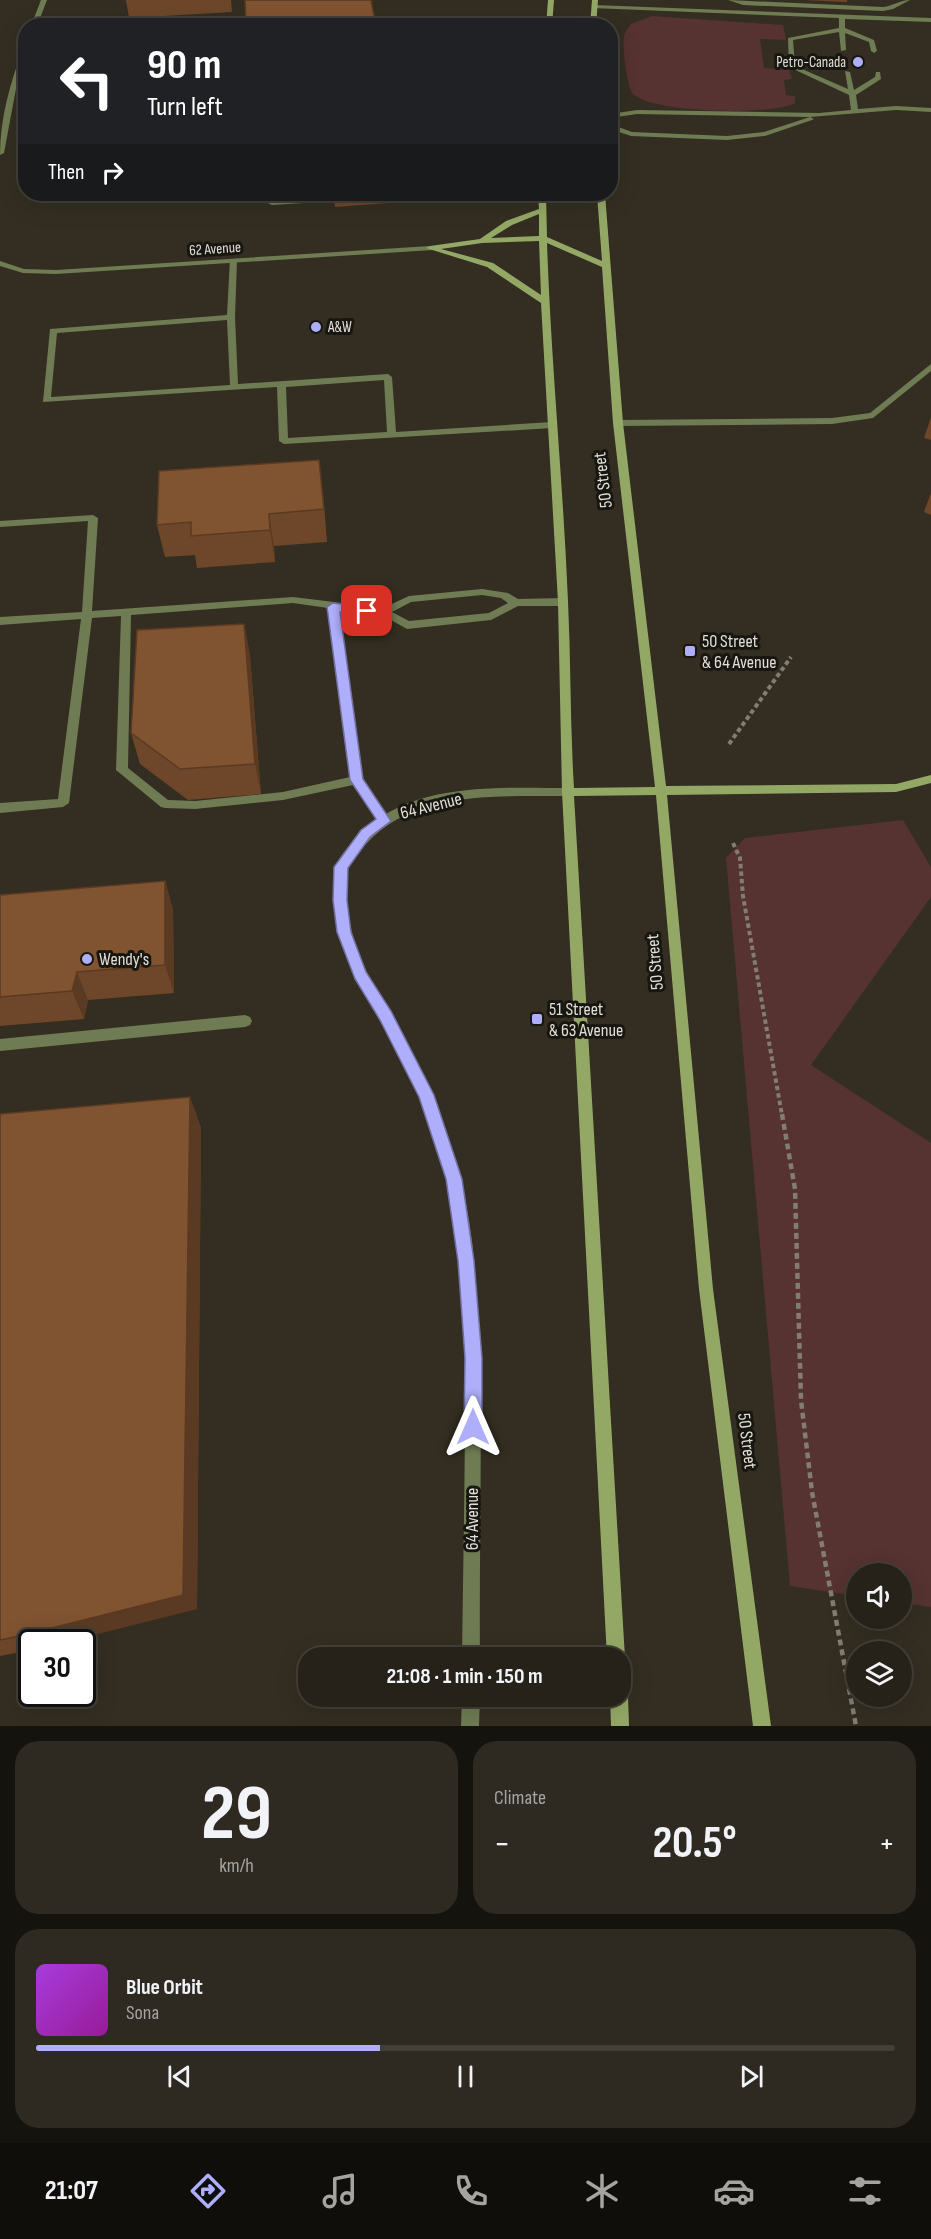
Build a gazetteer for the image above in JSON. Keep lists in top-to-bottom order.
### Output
{
  "streets": {
    "main road": ["50 Street"],
    "street": ["62 Avenue", "64 Avenue"]
  },
  "places": {
    "other": ["Petro-Canada", "A&W", "Wendy's"],
    "transit": ["50 Street & 64 Avenue", "51 Street & 63 Avenue"]
  },
  "page": {
    "turn": ["90 m", "Turn left"],
    "then": "Then",
    "limit": "30",
    "trip": "21:08 · 1 min · 150 m",
    "tile": [
      ["29", "km/h"],
      "Climate"
    ],
    "heat": ["−", "20.5°", "+"],
    "song": ["Blue Orbit", "Sona"],
    "tabs": "21:07"
  }
}
